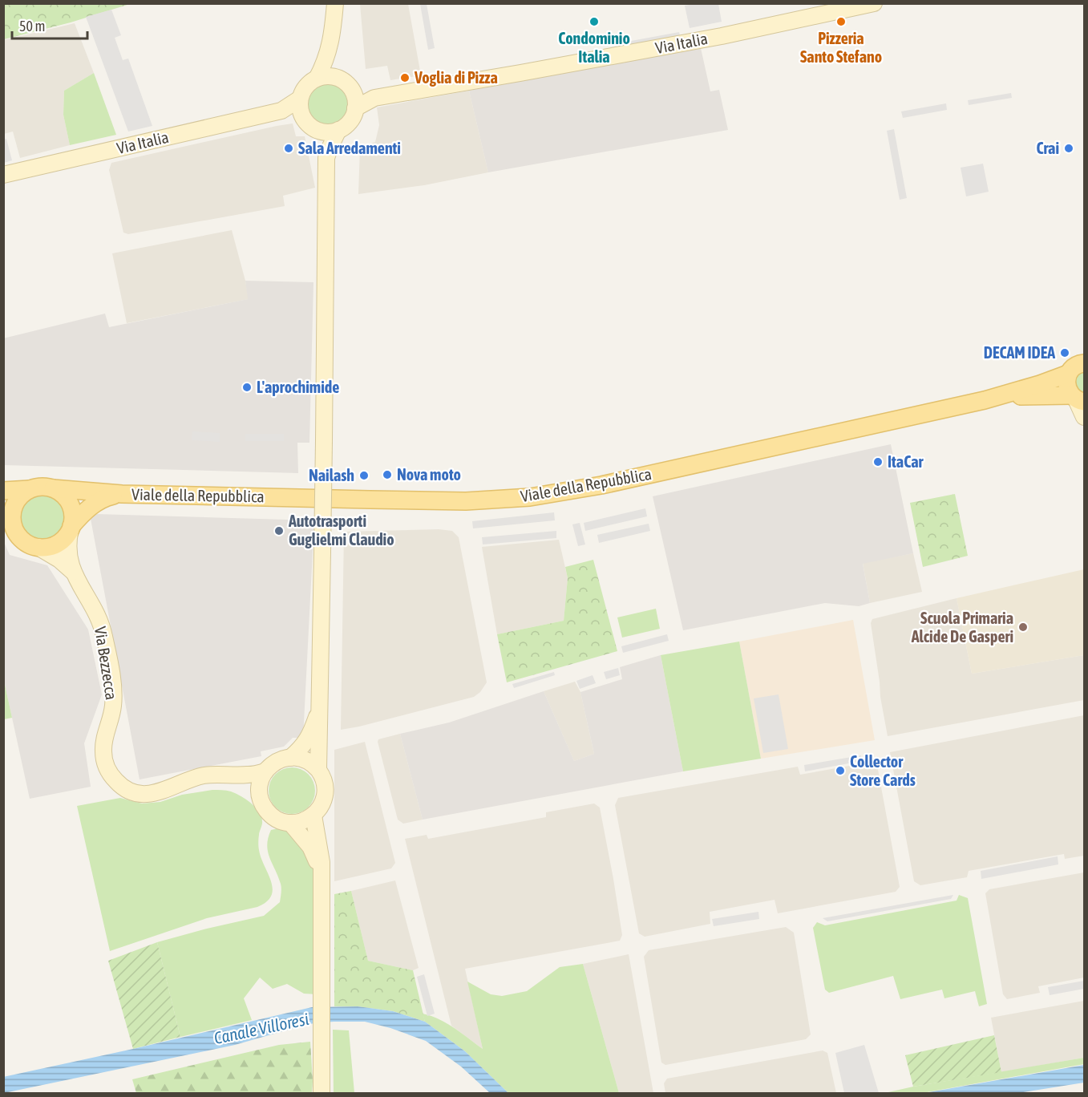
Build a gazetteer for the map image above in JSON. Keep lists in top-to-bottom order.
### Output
{
  "streets": {
    "main road": ["Via Italia", "Viale della Repubblica", "Via Bezzecca"]
  },
  "crossings": [
    ["Viale della Repubblica", "Via Bezzecca"]
  ],
  "water": ["Canale Villoresi"],
  "places": [
    "Condominio Italia",
    "Pizzeria Santo Stefano",
    "Voglia di Pizza",
    "Sala Arredamenti",
    "Crai",
    "DECAM IDEA",
    "L'aprochimide",
    "ItaCar",
    "Nova moto",
    "Nailash",
    "Autotrasporti Guglielmi Claudio",
    "Scuola Primaria Alcide De Gasperi",
    "Collector Store Cards"
  ],
  "scale_bar": "50 m"
}
